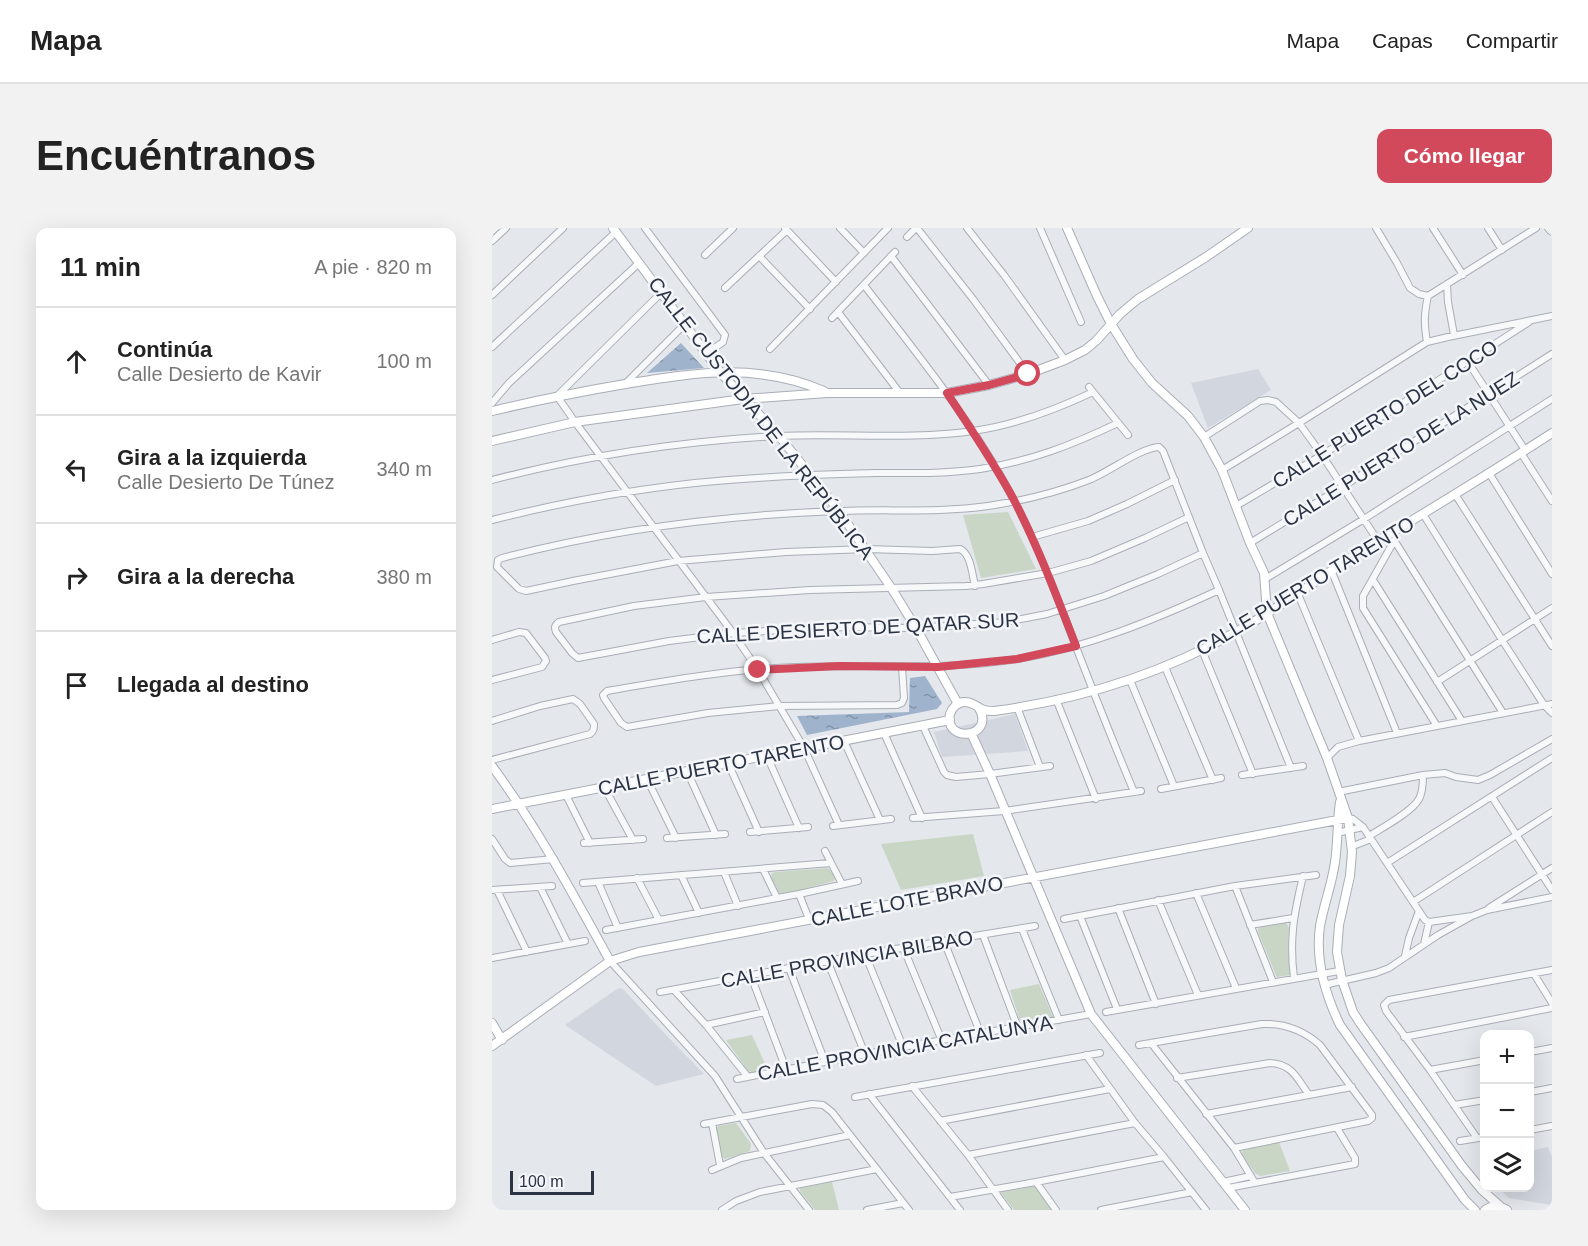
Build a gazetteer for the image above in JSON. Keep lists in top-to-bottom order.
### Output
{
  "streets": {
    "street": [
      "CALLE PUERTO DEL COCO",
      "CALLE CUSTODIA DE LA REPÚBLICA",
      "CALLE PUERTO DE LA NUEZ",
      "CALLE PUERTO TARENTO",
      "CALLE DESIERTO DE QATAR SUR",
      "CALLE LOTE BRAVO",
      "CALLE PROVINCIA BILBAO",
      "CALLE PROVINCIA CATALUNYA"
    ]
  },
  "crossings": [
    ["CALLE CUSTODIA DE LA REPÚBLICA", "CALLE PUERTO TARENTO"],
    ["CALLE CUSTODIA DE LA REPÚBLICA", "CALLE DESIERTO DE QATAR SUR"]
  ],
  "scale_bar": "100 m",
  "page": {
    "header": "Mapa",
    "nav": ["Mapa", "Capas", "Compartir"],
    "buttons": "Cómo llegar",
    "title": "Encuéntranos",
    "heading": ["11 min", "A pie · 820 m"],
    "list": [
      ["Continúa", "Calle Desierto de Kavir", "100 m"],
      ["Gira a la izquierda", "Calle Desierto De Túnez", "340 m"],
      ["Gira a la derecha", "380 m"],
      "Llegada al destino"
    ],
    "map_buttons": ["+", "−"],
    "scale": "100 m"
  }
}
